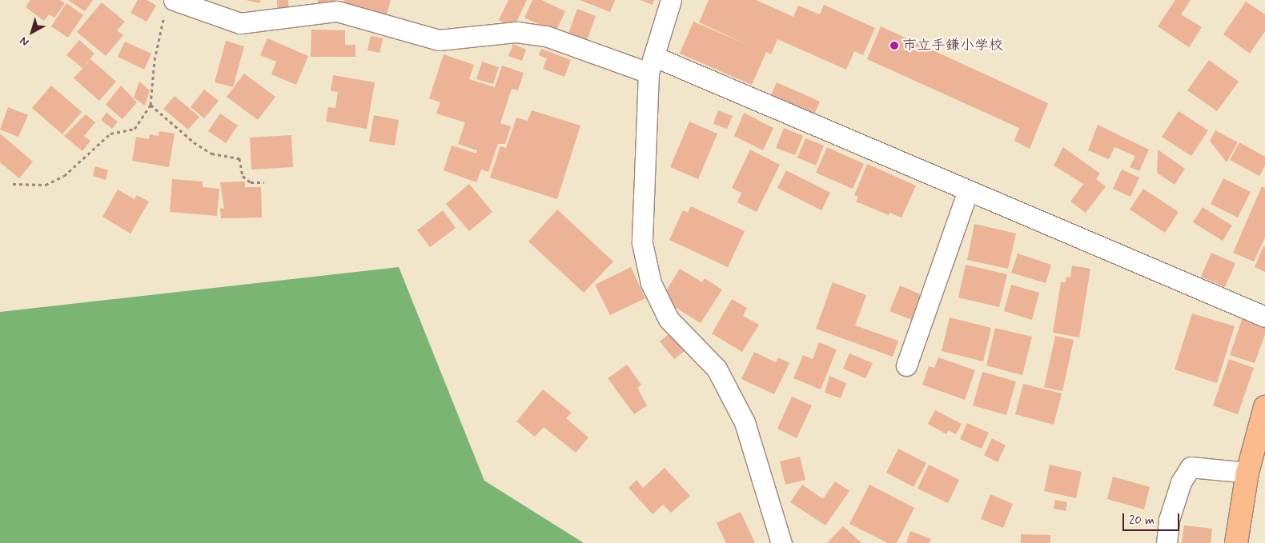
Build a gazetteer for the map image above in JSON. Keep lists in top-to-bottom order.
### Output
{
  "places": ["市立手鎌小学校"],
  "scale_bar": "20 m",
  "north": "bottom left"
}
